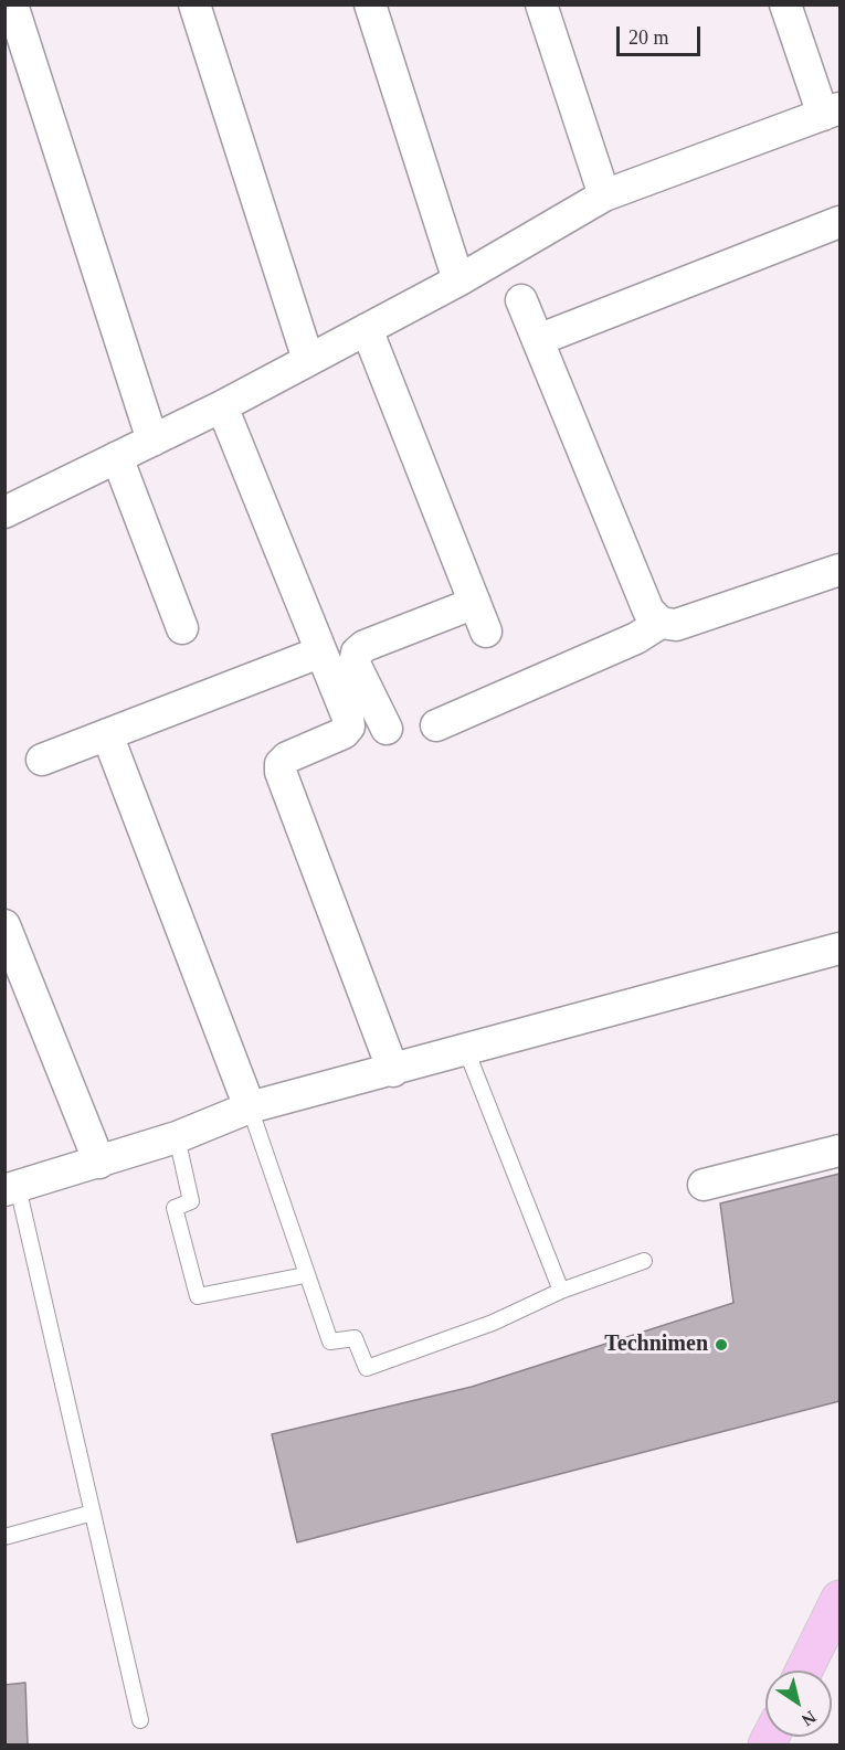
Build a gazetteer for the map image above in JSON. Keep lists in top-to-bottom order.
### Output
{
  "places": ["Technimen"],
  "scale_bar": "20 m",
  "north": "bottom right"
}
